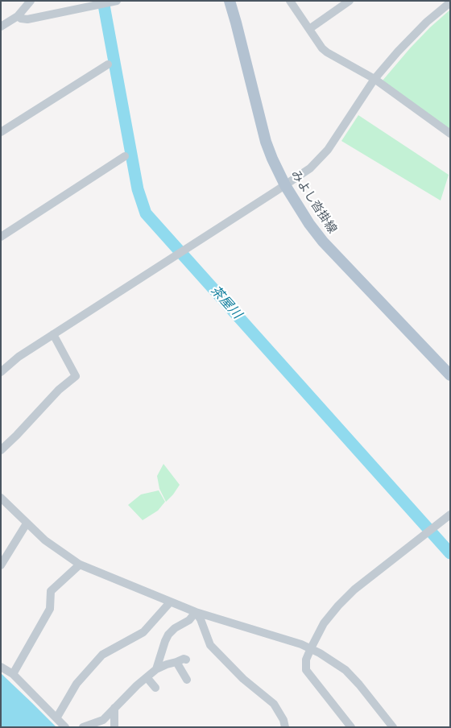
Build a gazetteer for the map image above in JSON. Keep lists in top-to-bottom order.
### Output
{
  "streets": {
    "main road": ["みよし沓掛線"]
  },
  "water": ["茶屋川"]
}
